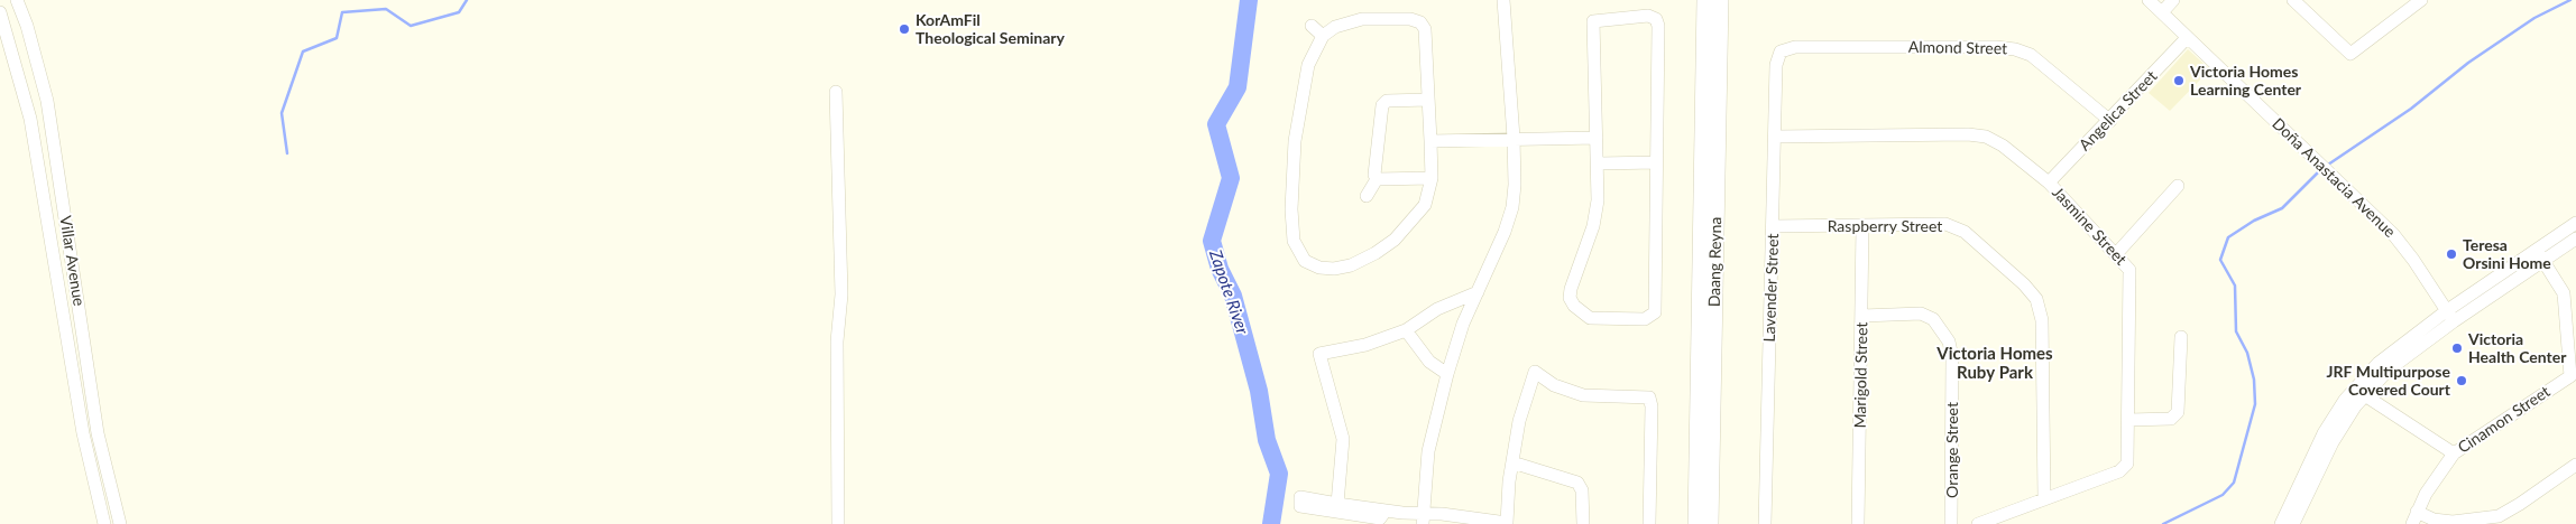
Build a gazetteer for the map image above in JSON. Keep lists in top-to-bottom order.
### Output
{
  "streets": {
    "main road": ["Daang Reyna"],
    "street": [
      "Almond Street",
      "Angelica Street",
      "Doña Anastacia Avenue",
      "Raspberry Street",
      "Jasmine Street",
      "Villar Avenue",
      "Lavender Street",
      "Marigold Street",
      "Cinamon Street",
      "Orange Street"
    ]
  },
  "crossings": [
    ["Almond Street", "Angelica Street"],
    ["Almond Street", "Lavender Street"],
    ["Angelica Street", "Doña Anastacia Avenue"],
    ["Angelica Street", "Jasmine Street"],
    ["Raspberry Street", "Jasmine Street"],
    ["Raspberry Street", "Lavender Street"],
    ["Raspberry Street", "Marigold Street"],
    ["Jasmine Street", "Lavender Street"],
    ["Marigold Street", "Orange Street"]
  ],
  "districts": ["Victoria Homes Ruby Park"],
  "water": ["Zapote River"],
  "places": [
    "KorAmFil Theological Seminary",
    "Victoria Homes Learning Center",
    "Teresa Orsini Home",
    "Victoria Health Center",
    "JRF Multipurpose Covered Court"
  ]
}
